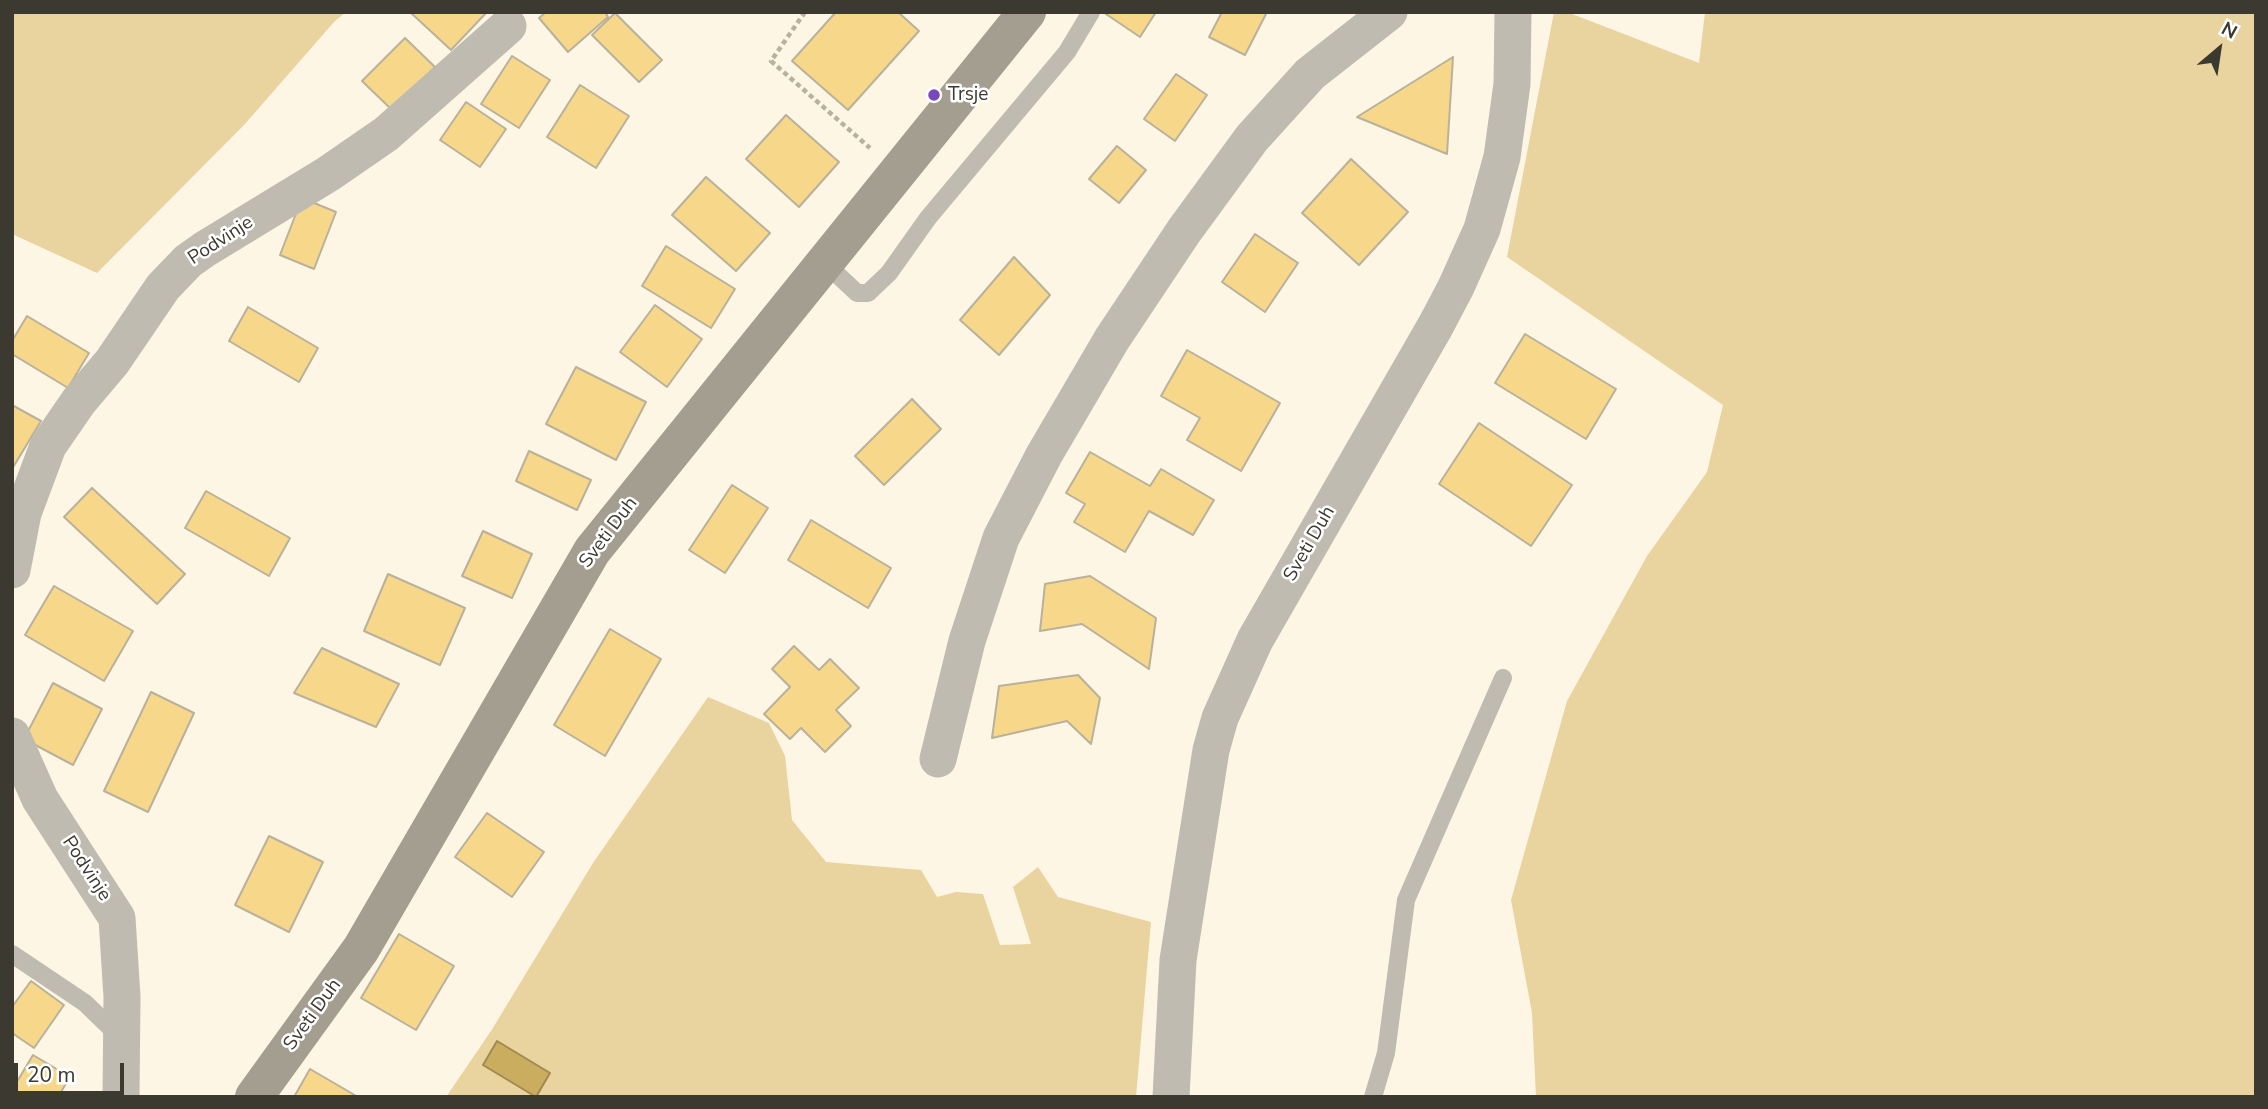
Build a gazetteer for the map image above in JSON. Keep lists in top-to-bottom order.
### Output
{
  "streets": {
    "main road": ["Sveti Duh"],
    "street": ["Podvinje"]
  },
  "places": ["Trsje"],
  "scale_bar": "20 m",
  "north": "top right"
}
